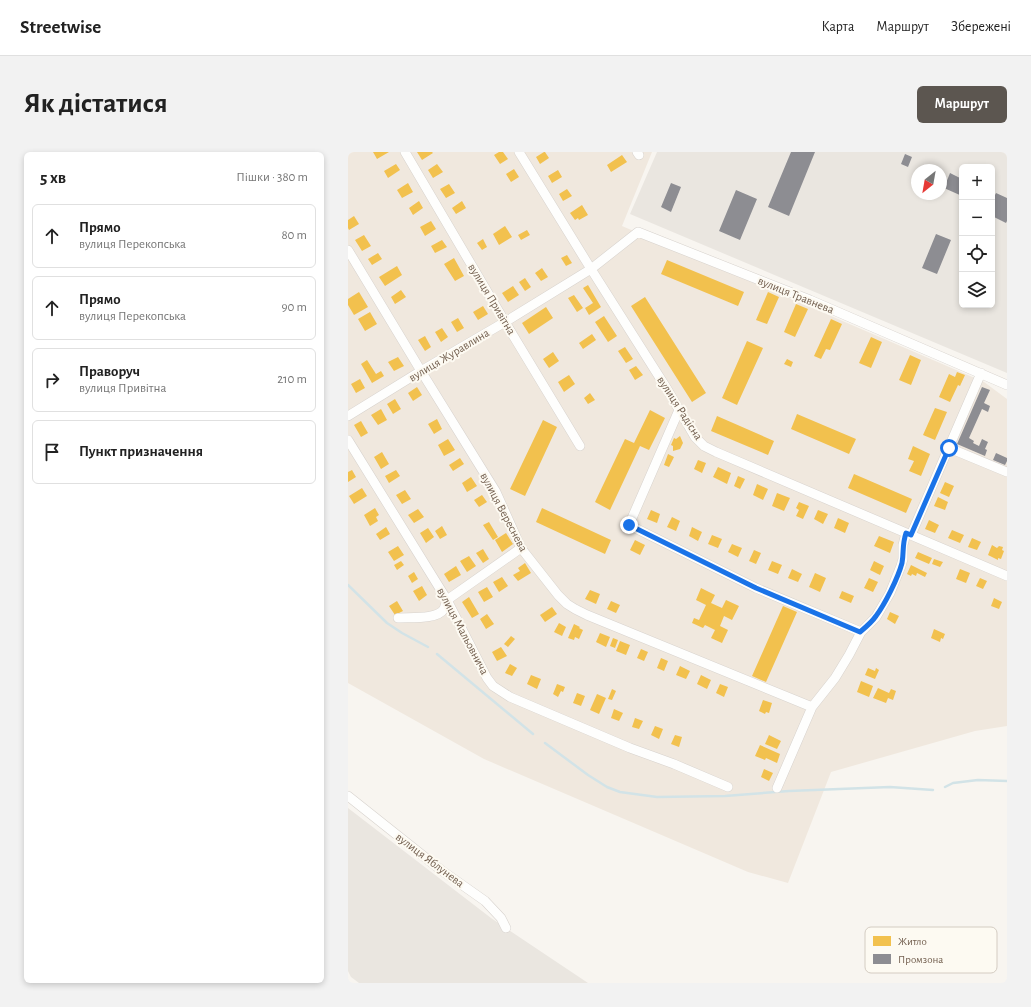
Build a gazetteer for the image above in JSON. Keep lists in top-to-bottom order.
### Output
{
  "streets": {
    "street": [
      "вулиця Травнева",
      "вулиця Привітна",
      "вулиця Журавлина",
      "вулиця Радісна",
      "вулиця Вереснева",
      "вулиця Мальовнича",
      "вулиця Яблунева"
    ]
  },
  "crossings": [
    ["вулиця Травнева", "вулиця Журавлина"],
    ["вулиця Травнева", "вулиця Радісна"],
    ["вулиця Привітна", "вулиця Журавлина"],
    ["вулиця Журавлина", "вулиця Радісна"],
    ["вулиця Журавлина", "вулиця Вереснева"]
  ],
  "legend": ["Житло", "Промзона"],
  "north": "bottom left",
  "page": {
    "header": "Streetwise",
    "nav": ["Карта", "Маршрут", "Збережені"],
    "buttons": "Маршрут",
    "title": "Як дістатися",
    "heading": ["5 хв", "Пішки · 380 m"],
    "map_buttons": ["+", "−"],
    "list": [
      ["Прямо", "вулиця Перекопська", "80 m"],
      ["Прямо", "вулиця Перекопська", "90 m"],
      ["Праворуч", "вулиця Привітна", "210 m"],
      "Пункт призначення"
    ]
  }
}
